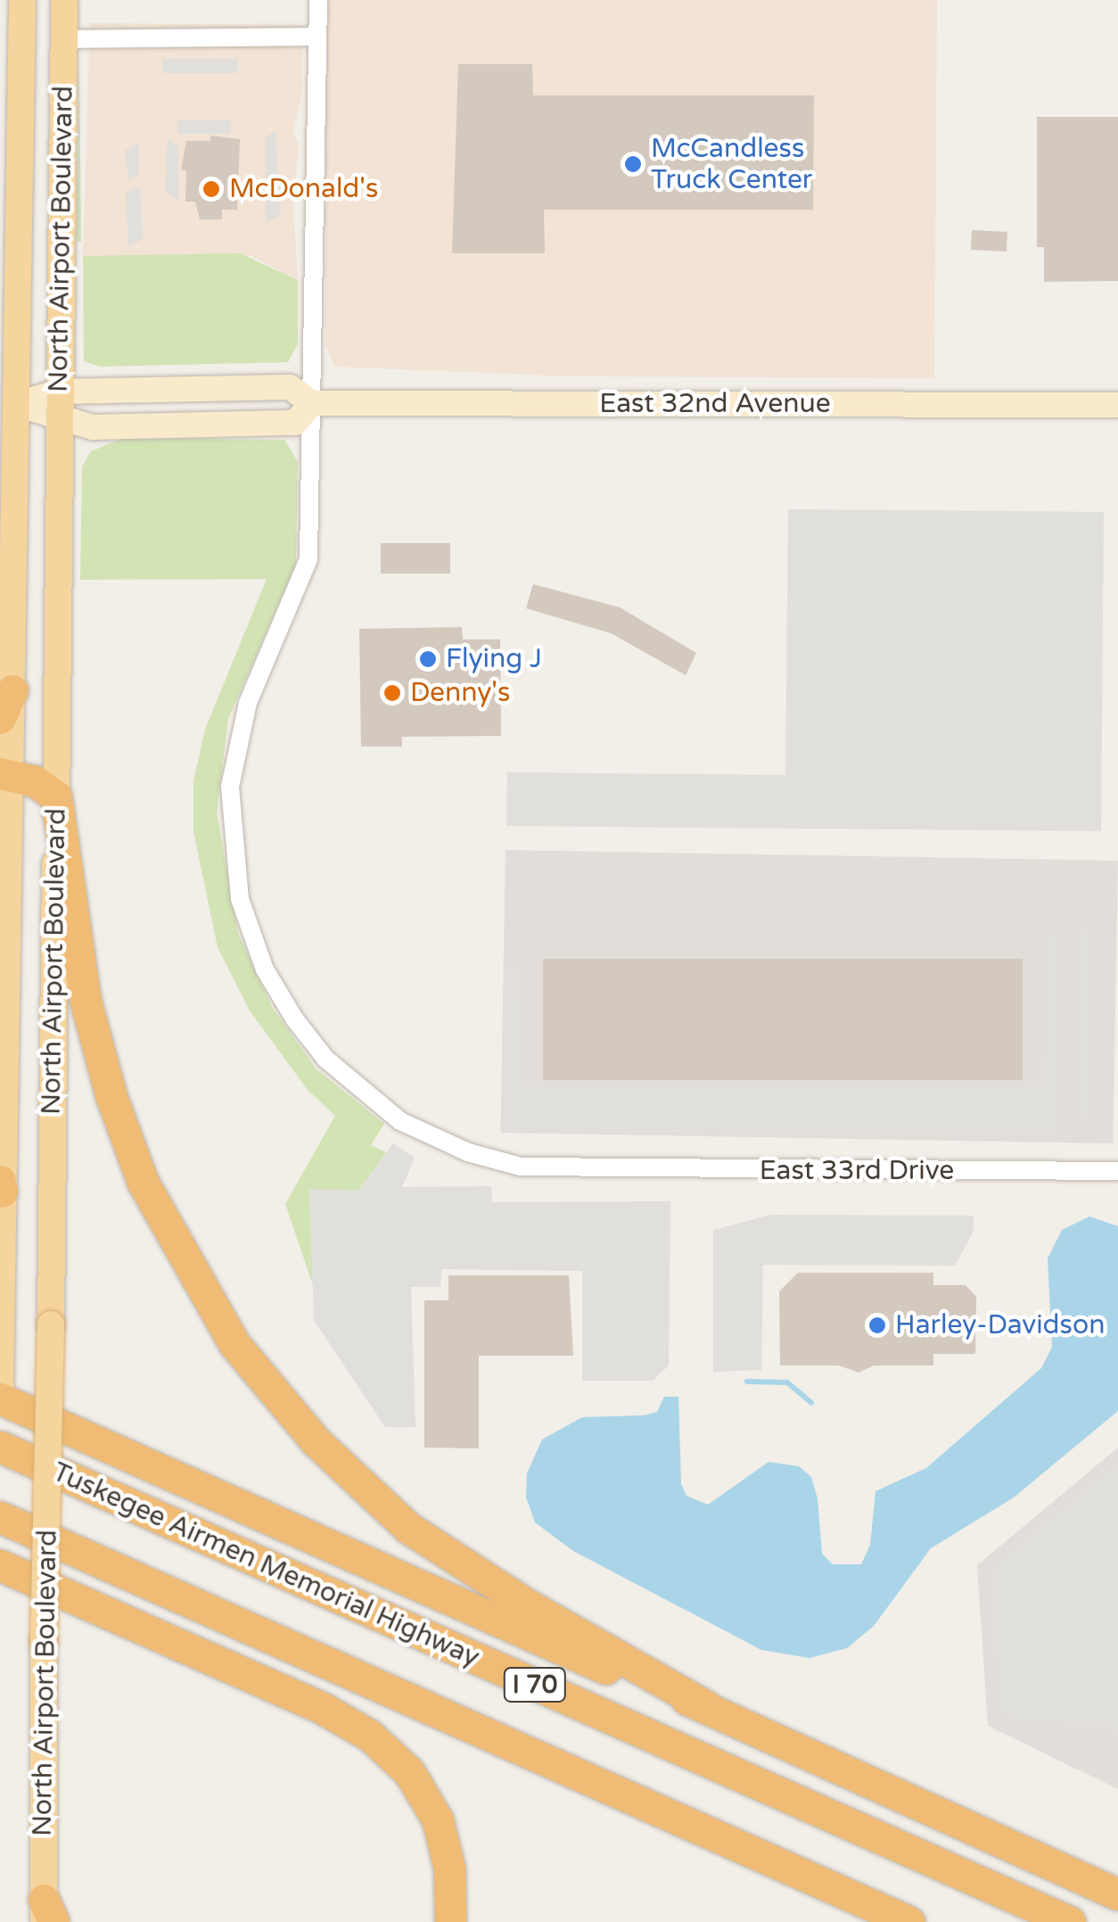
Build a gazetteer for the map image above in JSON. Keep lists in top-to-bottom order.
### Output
{
  "streets": {
    "highway": ["Tuskegee Airmen Memorial Highway", "I 70"],
    "main road": ["North Airport Boulevard"],
    "street": ["East 32nd Avenue", "East 33rd Drive"]
  },
  "crossings": [
    ["North Airport Boulevard", "East 32nd Avenue"],
    ["East 32nd Avenue", "East 33rd Drive"]
  ],
  "places": [
    "McCandless Truck Center",
    "McDonald's",
    "Flying J",
    "Denny's",
    "Harley-Davidson"
  ]
}
